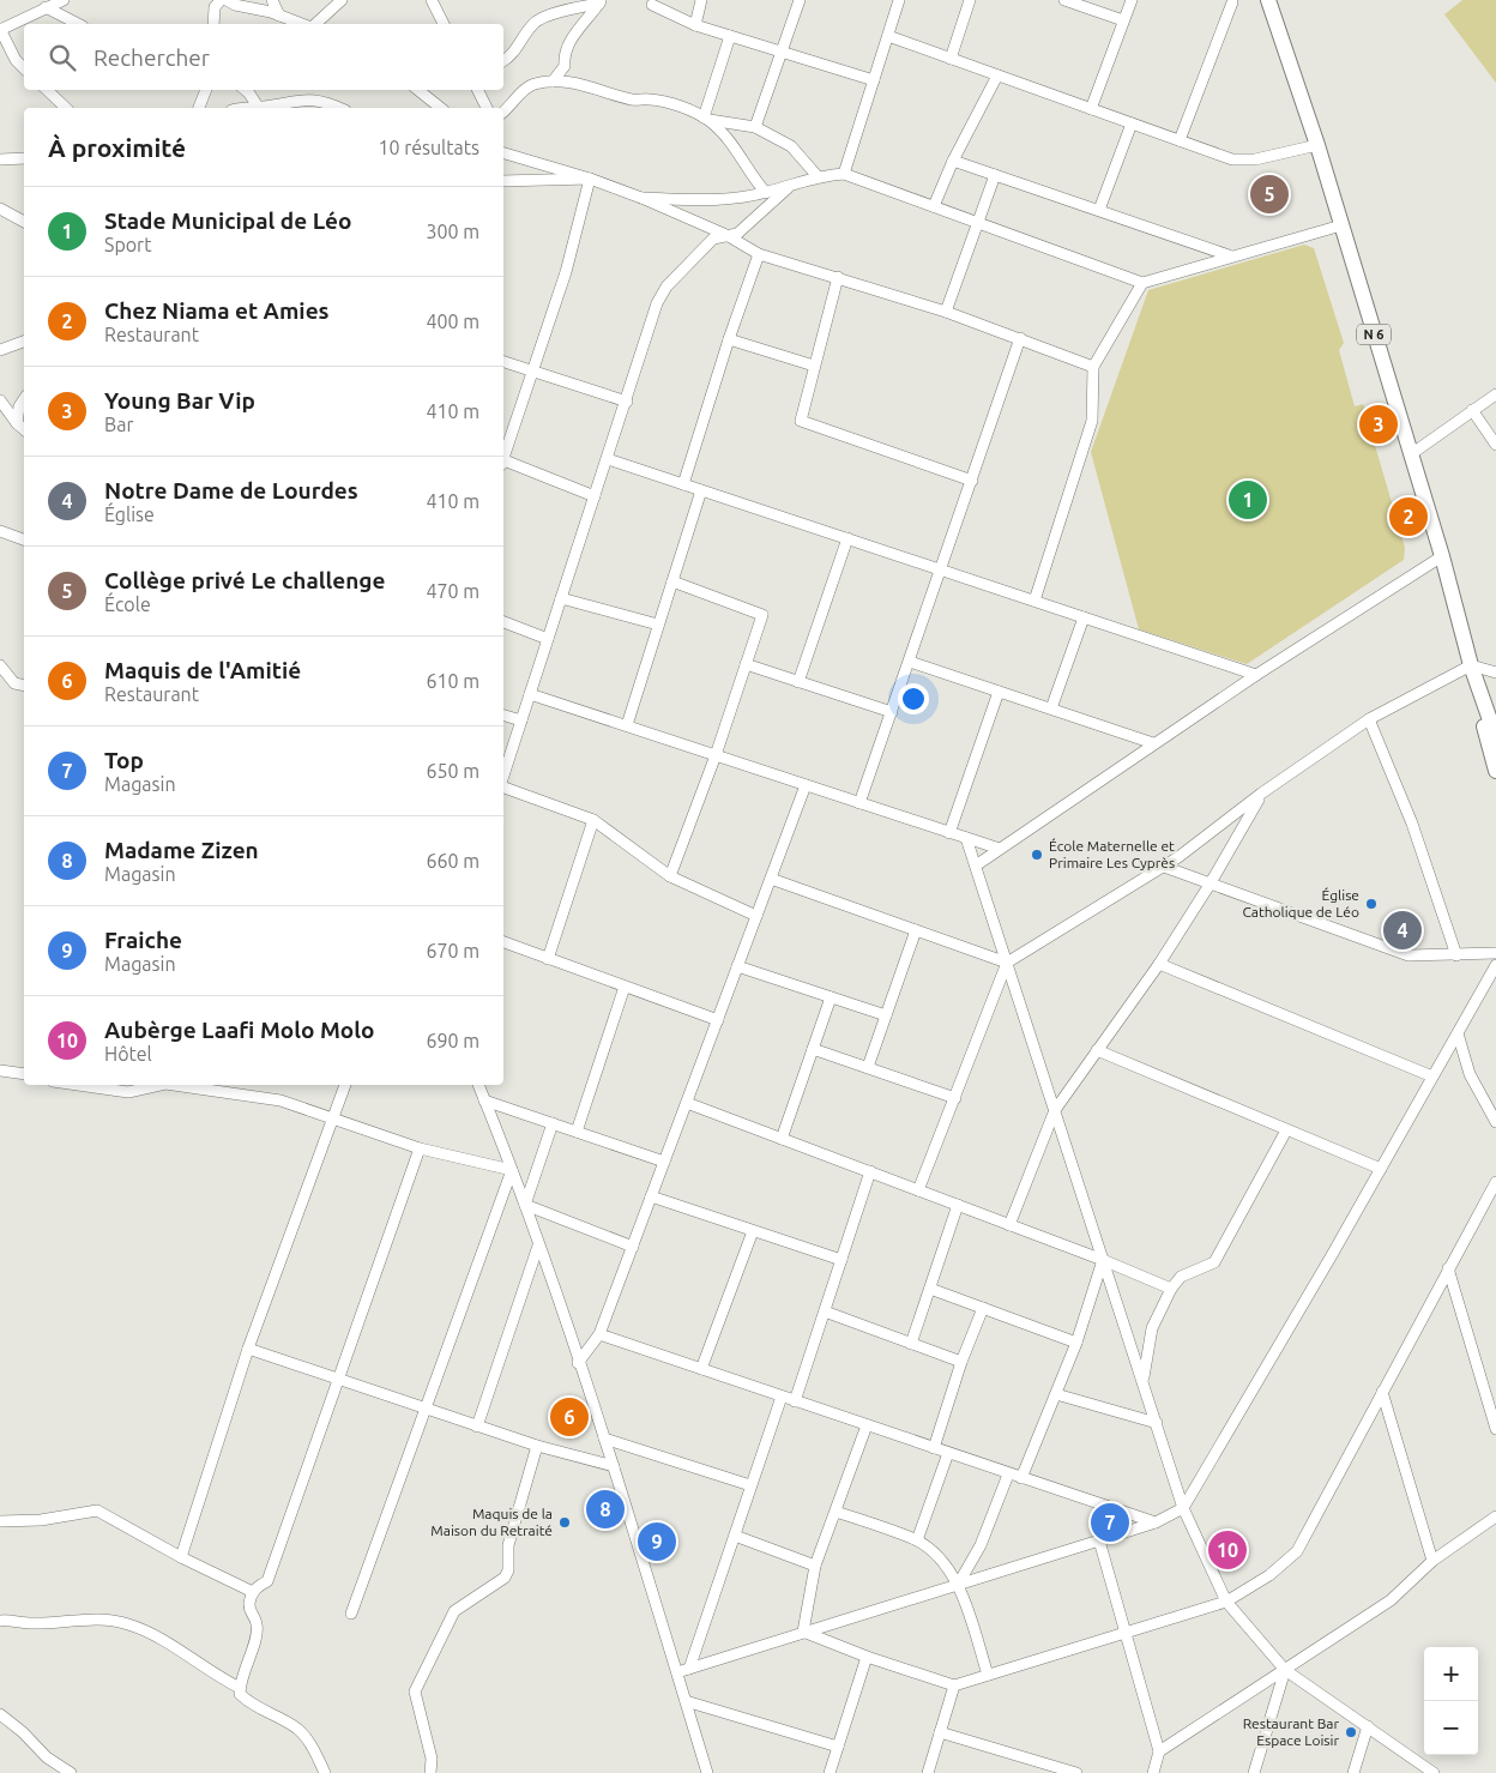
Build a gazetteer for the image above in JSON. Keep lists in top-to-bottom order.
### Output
{
  "streets": {
    "main road": ["N 6"]
  },
  "places": [
    "École Maternelle et Primaire Les Cyprès",
    "Église Catholique de Léo",
    "Maquis de la Maison du Retraité",
    "Restaurant Bar Espace Loisir"
  ],
  "page": {
    "search": "Rechercher",
    "heading": ["À proximité", "10 résultats"],
    "pins": [
      "5",
      "3",
      "1",
      "2",
      "4",
      "6",
      "8",
      "7",
      "9",
      "10"
    ],
    "list": [
      {
        "mark": "1",
        "name": "Stade Municipal de Léo",
        "note": "Sport",
        "value": "300 m"
      },
      {
        "mark": "2",
        "name": "Chez Niama et Amies",
        "note": "Restaurant",
        "value": "400 m"
      },
      {
        "mark": "3",
        "name": "Young Bar Vip",
        "note": "Bar",
        "value": "410 m"
      },
      {
        "mark": "4",
        "name": "Notre Dame de Lourdes",
        "note": "Église",
        "value": "410 m"
      },
      {
        "mark": "5",
        "name": "Collège privé Le challenge",
        "note": "École",
        "value": "470 m"
      },
      {
        "mark": "6",
        "name": "Maquis de l'Amitié",
        "note": "Restaurant",
        "value": "610 m"
      },
      {
        "mark": "7",
        "name": "Top",
        "note": "Magasin",
        "value": "650 m"
      },
      {
        "mark": "8",
        "name": "Madame Zizen",
        "note": "Magasin",
        "value": "660 m"
      },
      {
        "mark": "9",
        "name": "Fraiche",
        "note": "Magasin",
        "value": "670 m"
      },
      {
        "mark": "10",
        "name": "Aubèrge Laafi Molo Molo",
        "note": "Hôtel",
        "value": "690 m"
      }
    ],
    "map_buttons": ["+", "−"]
  }
}
